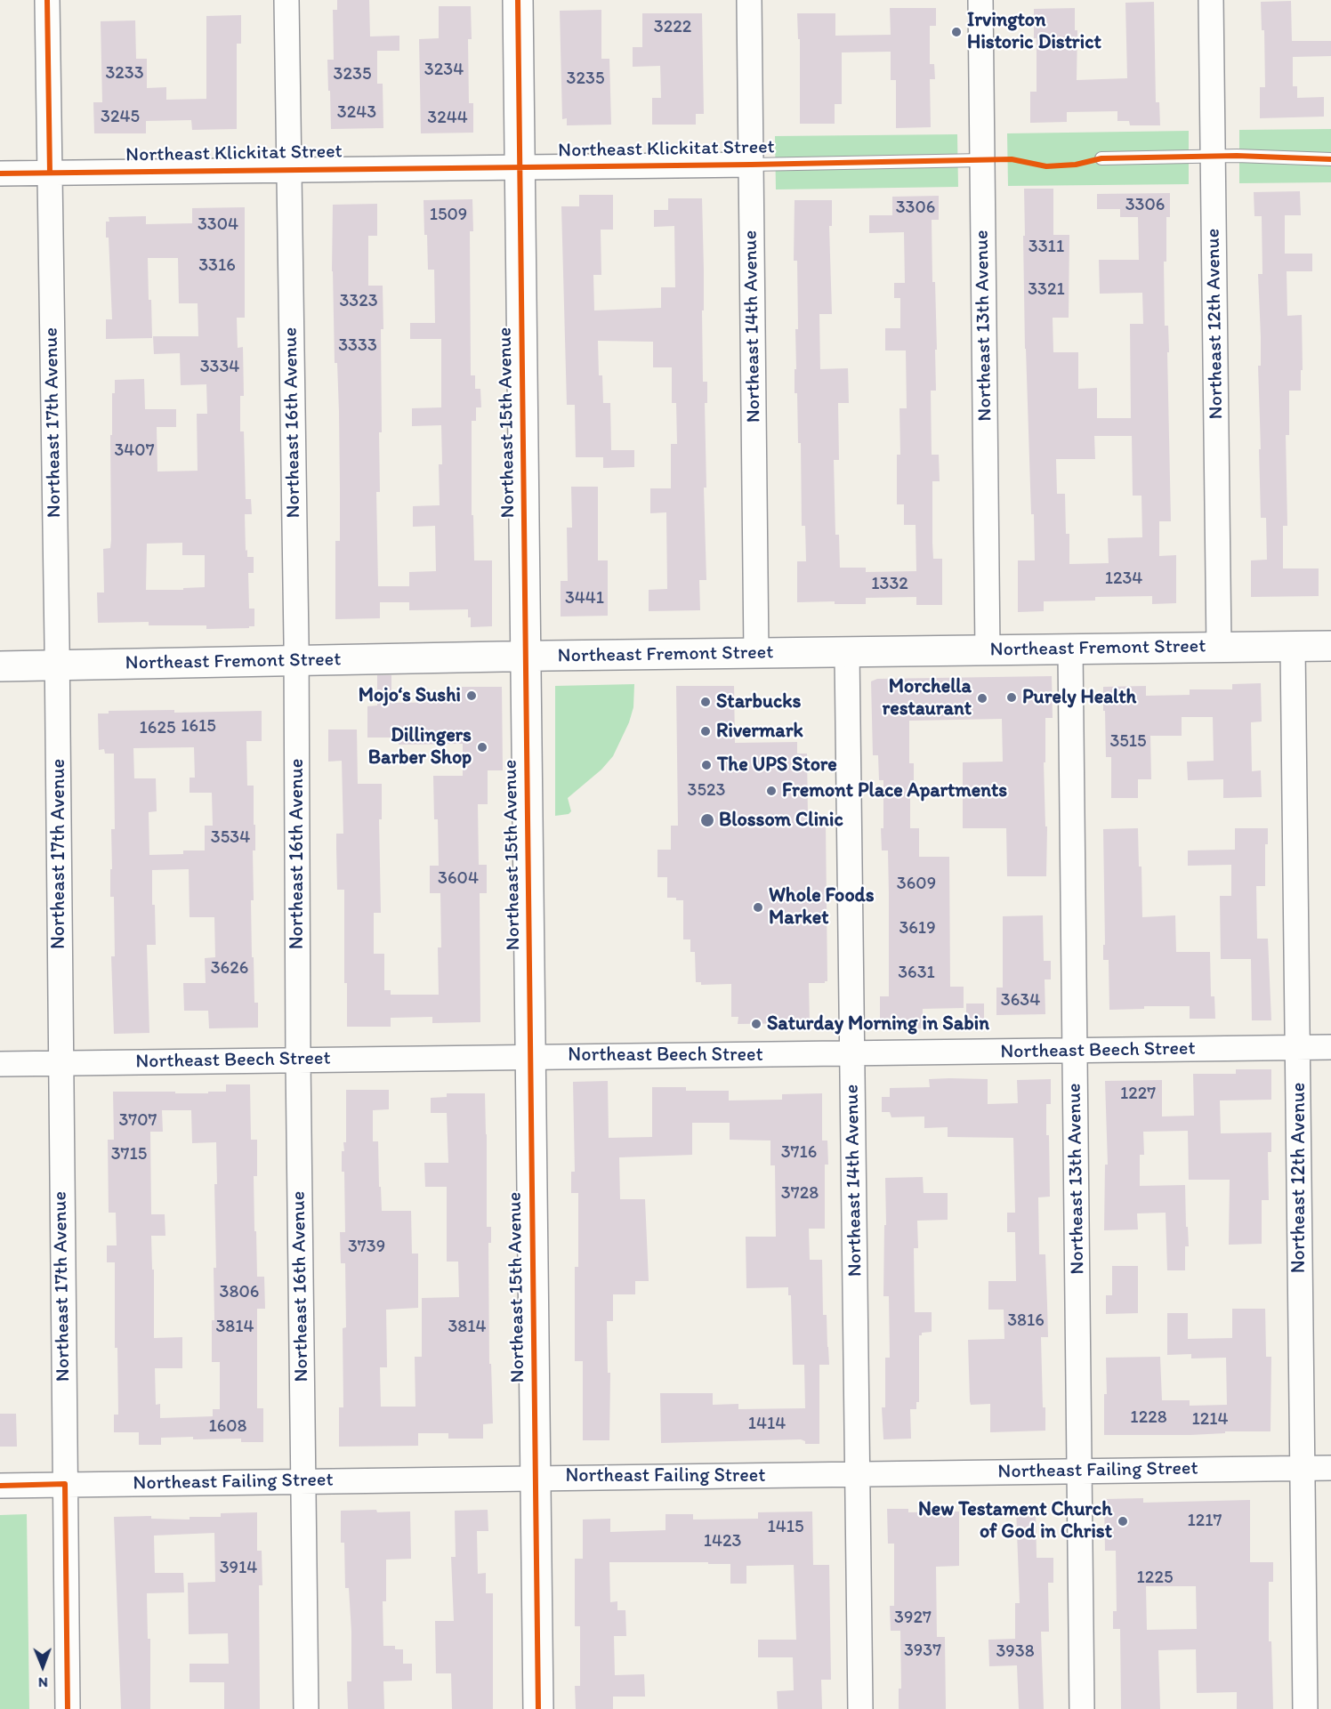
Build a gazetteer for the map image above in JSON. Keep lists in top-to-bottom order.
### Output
{
  "streets": {
    "street": [
      "Northeast Klickitat Street",
      "Northeast 12th Avenue",
      "Northeast 13th Avenue",
      "Northeast 14th Avenue",
      "Northeast 17th Avenue",
      "Northeast 16th Avenue",
      "Northeast 15th Avenue",
      "Northeast Fremont Street",
      "Northeast Beech Street",
      "Northeast Failing Street"
    ]
  },
  "crossings": [
    ["Northeast Klickitat Street", "Northeast 13th Avenue"],
    ["Northeast Klickitat Street", "Northeast 14th Avenue"],
    ["Northeast Klickitat Street", "Northeast 17th Avenue"],
    ["Northeast Klickitat Street", "Northeast 16th Avenue"],
    ["Northeast Klickitat Street", "Northeast 15th Avenue"],
    ["Northeast 12th Avenue", "Northeast Fremont Street"],
    ["Northeast 12th Avenue", "Northeast Beech Street"],
    ["Northeast 12th Avenue", "Northeast Failing Street"],
    ["Northeast 13th Avenue", "Northeast Fremont Street"],
    ["Northeast 13th Avenue", "Northeast Beech Street"],
    ["Northeast 13th Avenue", "Northeast Failing Street"],
    ["Northeast 14th Avenue", "Northeast Fremont Street"],
    ["Northeast 14th Avenue", "Northeast Beech Street"],
    ["Northeast 14th Avenue", "Northeast Failing Street"],
    ["Northeast 17th Avenue", "Northeast Fremont Street"],
    ["Northeast 17th Avenue", "Northeast Beech Street"],
    ["Northeast 17th Avenue", "Northeast Failing Street"],
    ["Northeast 16th Avenue", "Northeast Fremont Street"],
    ["Northeast 16th Avenue", "Northeast Beech Street"],
    ["Northeast 16th Avenue", "Northeast Failing Street"],
    ["Northeast 15th Avenue", "Northeast Fremont Street"],
    ["Northeast 15th Avenue", "Northeast Beech Street"],
    ["Northeast 15th Avenue", "Northeast Failing Street"]
  ],
  "places": [
    "Irvington Historic District",
    "Mojo‘s Sushi",
    "Purely Health",
    "Morchella restaurant",
    "Starbucks",
    "Rivermark",
    "Dillingers Barber Shop",
    "The UPS Store",
    "Fremont Place Apartments",
    "Blossom Clinic",
    "Whole Foods Market",
    "Saturday Morning in Sabin",
    "New Testament Church of God in Christ"
  ],
  "house_numbers": [
    "3222",
    "3234",
    "3233",
    "3235",
    "3235",
    "3243",
    "3245",
    "3244",
    "3306",
    "3306",
    "1509",
    "3304",
    "3311",
    "3316",
    "3321",
    "3323",
    "3333",
    "3334",
    "3407",
    "1234",
    "1332",
    "3441",
    "1615",
    "1625",
    "3515",
    "3523",
    "3534",
    "3604",
    "3609",
    "3619",
    "3626",
    "3631",
    "3634",
    "1227",
    "3707",
    "3716",
    "3715",
    "3728",
    "3739",
    "3806",
    "3816",
    "3814",
    "3814",
    "1228",
    "1214",
    "1414",
    "1608",
    "1217",
    "1415",
    "1423",
    "3914",
    "1225",
    "3927",
    "3937",
    "3938"
  ],
  "north": "bottom"
}
